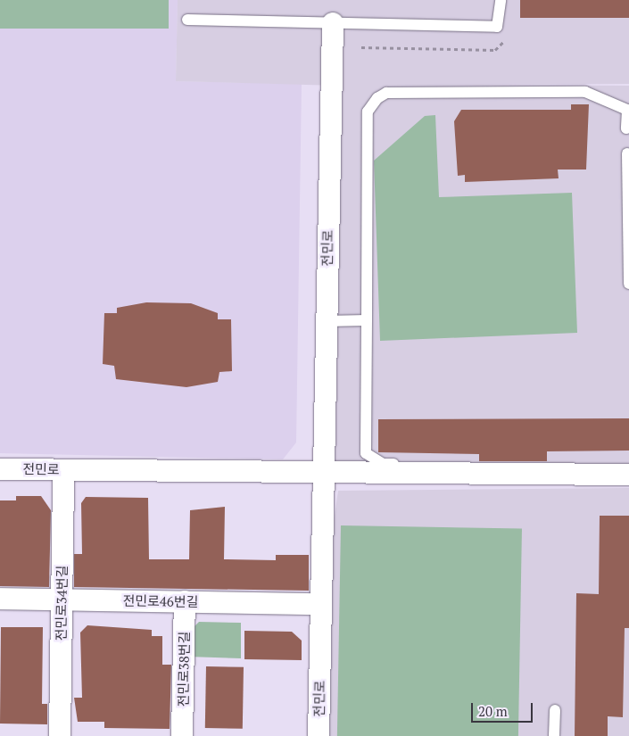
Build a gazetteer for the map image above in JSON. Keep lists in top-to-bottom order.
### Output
{
  "streets": {
    "street": [
      "전민로",
      "전민로46번길",
      "전민로34번길",
      "전민로38번길"
    ]
  },
  "crossings": [
    ["전민로", "전민로46번길"],
    ["전민로", "전민로34번길"],
    ["전민로46번길", "전민로34번길"],
    ["전민로46번길", "전민로38번길"]
  ],
  "scale_bar": "20 m"
}
